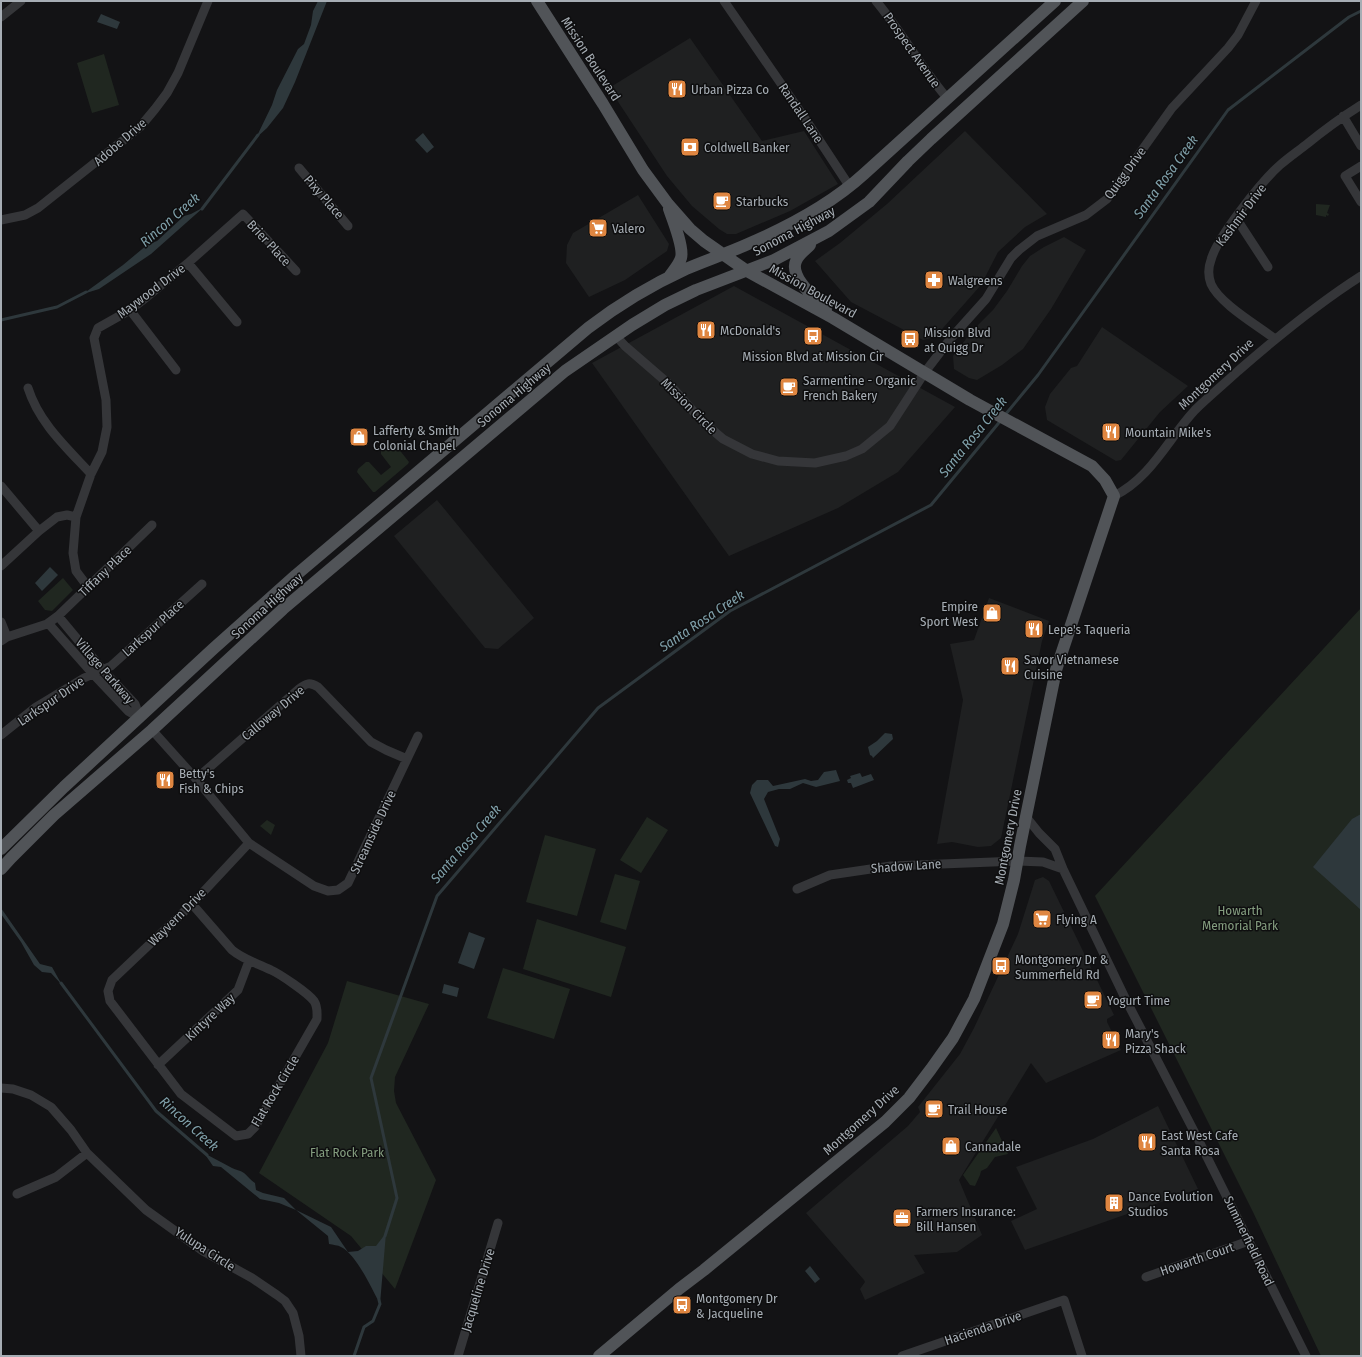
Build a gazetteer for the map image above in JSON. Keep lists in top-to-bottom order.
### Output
{
  "streets": {
    "main road": ["Mission Boulevard", "Sonoma Highway", "Montgomery Drive"],
    "street": [
      "Prospect Avenue",
      "Randall Lane",
      "Adobe Drive",
      "Quigg Drive",
      "Pixy Place",
      "Kashmir Drive",
      "Brier Place",
      "Maywood Drive",
      "Mission Circle",
      "Tiffany Place",
      "Larkspur Place",
      "Village Parkway",
      "Larkspur Drive",
      "Calloway Drive",
      "Streamside Drive",
      "Shadow Lane",
      "Wayvern Drive",
      "Kintyre Way",
      "Flat Rock Circle",
      "Summerfield Road",
      "Yulupa Circle",
      "Howarth Court",
      "Jacqueline Drive",
      "Hacienda Drive"
    ]
  },
  "crossings": [
    ["Prospect Avenue", "Sonoma Highway"],
    ["Mission Boulevard", "Quigg Drive"],
    ["Mission Boulevard", "Sonoma Highway"],
    ["Mission Boulevard", "Montgomery Drive"],
    ["Mission Boulevard", "Mission Circle"],
    ["Randall Lane", "Sonoma Highway"],
    ["Quigg Drive", "Mission Circle"],
    ["Kashmir Drive", "Montgomery Drive"],
    ["Sonoma Highway", "Mission Circle"],
    ["Sonoma Highway", "Village Parkway"],
    ["Sonoma Highway", "Streamside Drive"],
    ["Brier Place", "Maywood Drive"],
    ["Maywood Drive", "Tiffany Place"],
    ["Montgomery Drive", "Shadow Lane"],
    ["Montgomery Drive", "Summerfield Road"],
    ["Tiffany Place", "Village Parkway"],
    ["Larkspur Place", "Village Parkway"],
    ["Larkspur Place", "Larkspur Drive"],
    ["Village Parkway", "Larkspur Drive"],
    ["Calloway Drive", "Streamside Drive"],
    ["Streamside Drive", "Wayvern Drive"],
    ["Wayvern Drive", "Flat Rock Circle"],
    ["Kintyre Way", "Flat Rock Circle"],
    ["Summerfield Road", "Howarth Court"]
  ],
  "water": ["Santa Rosa Creek", "Rincon Creek"],
  "parks": ["Howarth Memorial Park", "Flat Rock Park"],
  "places": {
    "restaurant": [
      "Urban Pizza Co",
      "McDonald's",
      "Mountain Mike's",
      "Lepe's Taqueria",
      "Savor Vietnamese Cuisine",
      "Betty's Fish & Chips",
      "Mary's Pizza Shack",
      "East West Cafe Santa Rosa"
    ],
    "bank": ["Coldwell Banker"],
    "cafe": [
      "Starbucks",
      "Sarmentine - Organic French Bakery",
      "Yogurt Time",
      "Trail House"
    ],
    "supermarket": ["Valero", "Flying A"],
    "pharmacy": ["Walgreens"],
    "bus stop": [
      "Mission Blvd at Mission Cir",
      "Mission Blvd at Quigg Dr",
      "Montgomery Dr & Summerfield Rd",
      "Montgomery Dr & Jacqueline"
    ],
    "shop": ["Lafferty & Smith Colonial Chapel", "Empire Sport West", "Cannadale"],
    "building": ["Dance Evolution Studios"],
    "office": ["Farmers Insurance: Bill Hansen"]
  }
}
